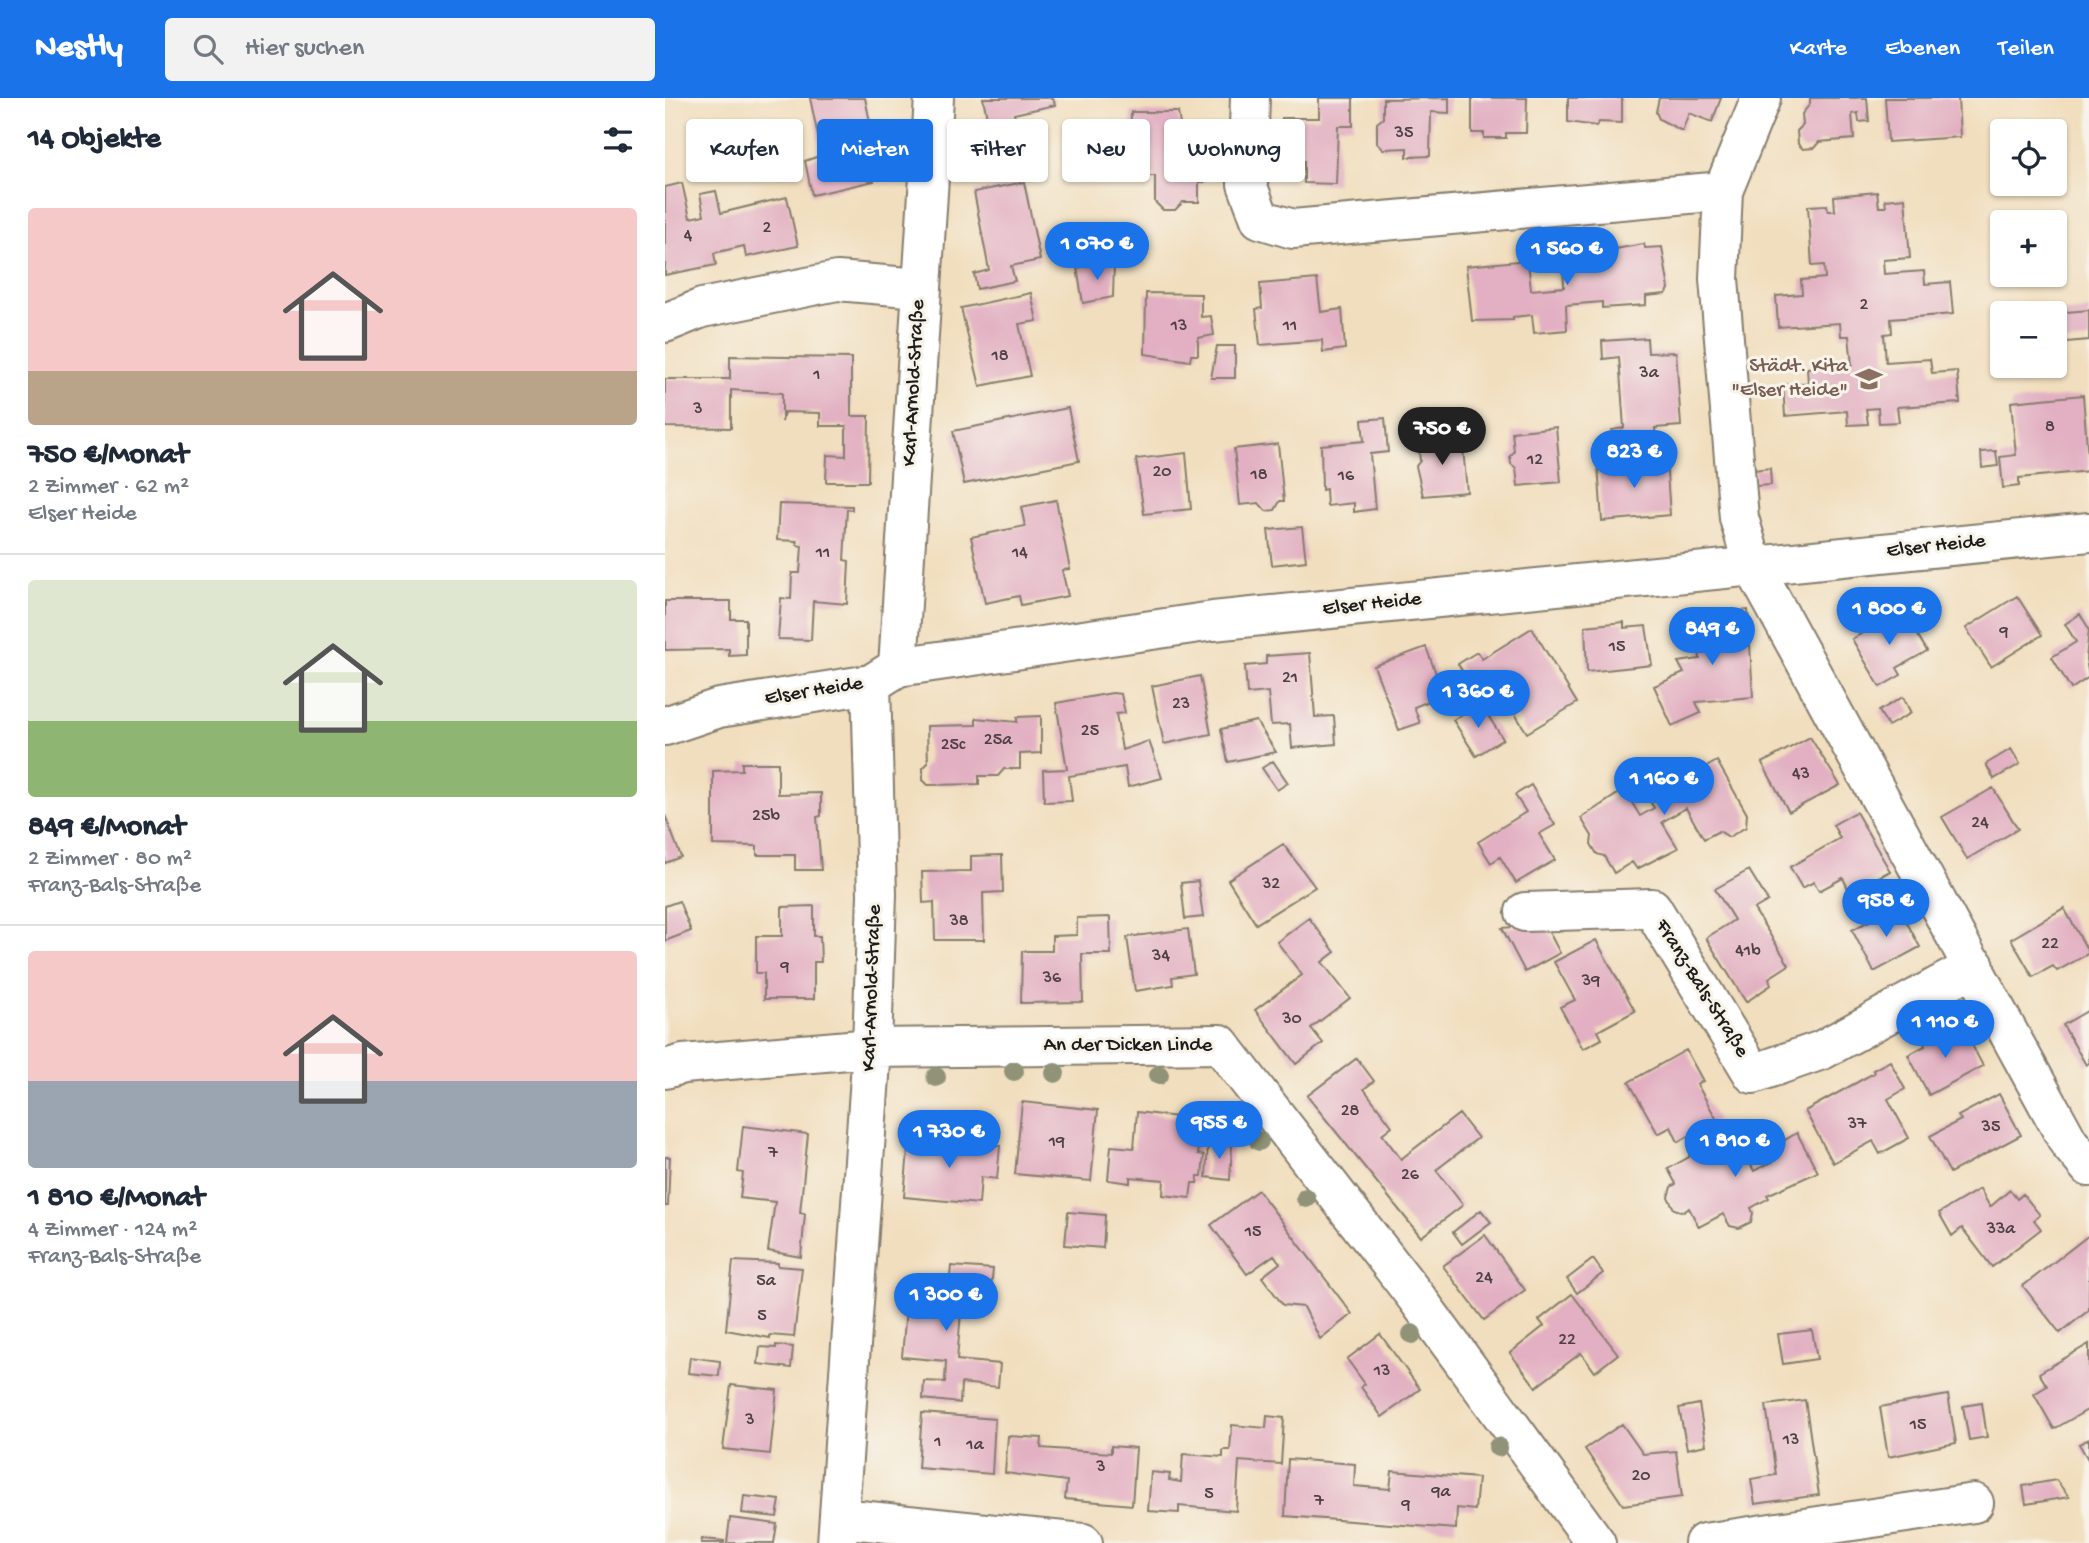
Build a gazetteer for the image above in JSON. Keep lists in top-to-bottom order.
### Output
{
  "streets": {
    "street": [
      "Karl-Arnold-Straße",
      "Elser Heide",
      "Franz-Bals-Straße",
      "An der Dicken Linde"
    ]
  },
  "crossings": [
    ["Karl-Arnold-Straße", "Elser Heide"],
    ["Karl-Arnold-Straße", "An der Dicken Linde"]
  ],
  "places": {
    "school or university": ["Städt. Kita \"Elser Heide\""]
  },
  "house_numbers": [
    "35",
    "2",
    "4",
    "2",
    "13",
    "11",
    "18",
    "3a",
    "1",
    "3",
    "8",
    "12",
    "20",
    "18",
    "16",
    "11",
    "14",
    "9",
    "15",
    "21",
    "23",
    "25",
    "25a",
    "25c",
    "43",
    "25b",
    "24",
    "32",
    "38",
    "22",
    "41b",
    "34",
    "9",
    "36",
    "39",
    "30",
    "28",
    "37",
    "35",
    "19",
    "7",
    "26",
    "33a",
    "15",
    "24",
    "5a",
    "5",
    "22",
    "13",
    "3",
    "15",
    "13",
    "1",
    "1a",
    "3",
    "20",
    "9a",
    "5",
    "7",
    "9"
  ],
  "page": {
    "header": "Nestly",
    "search": "Hier suchen",
    "nav": ["Karte", "Ebenen", "Teilen"],
    "heading": "14 Objekte",
    "map_buttons": ["+", "−"],
    "chip": [
      "Kaufen",
      "Mieten",
      "Filter",
      "Neu",
      "Wohnung"
    ],
    "list": [
      {
        "name": "750 €/Monat",
        "note": "2 Zimmer · 62 m² · Elser Heide"
      },
      {
        "name": "849 €/Monat",
        "note": "2 Zimmer · 80 m² · Franz-Bals-Straße"
      },
      {
        "name": "1 810 €/Monat",
        "note": "4 Zimmer · 124 m² · Franz-Bals-Straße"
      }
    ],
    "price": [
      "1 070 €",
      "1 560 €",
      "750 €",
      "823 €",
      "1 800 €",
      "849 €",
      "1 360 €",
      "1 160 €",
      "958 €",
      "1 110 €",
      "955 €",
      "1 730 €",
      "1 810 €",
      "1 300 €"
    ]
  }
}
